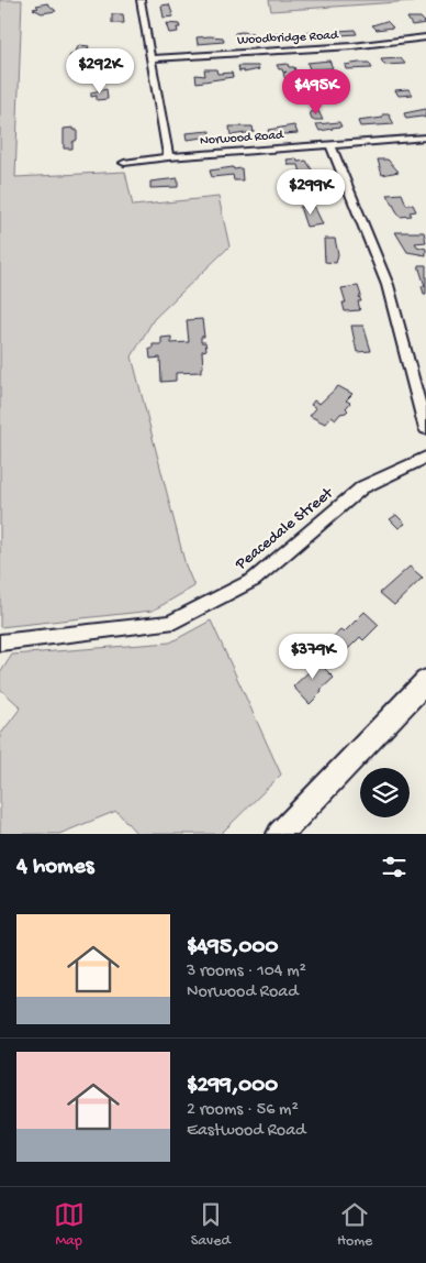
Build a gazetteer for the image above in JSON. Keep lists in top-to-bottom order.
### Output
{
  "streets": {
    "street": ["Woodbridge Road", "Norwood Road", "Peacedale Street"]
  },
  "page": {
    "price": [
      "$292K",
      "$495K",
      "$299K",
      "$379K"
    ],
    "heading": "4 homes",
    "list": [
      {
        "name": "$495,000",
        "note": "3 rooms · 104 m² · Norwood Road"
      },
      {
        "name": "$299,000",
        "note": "2 rooms · 56 m² · Eastwood Road"
      }
    ],
    "tabs": ["Map", "Saved", "Home"]
  }
}
